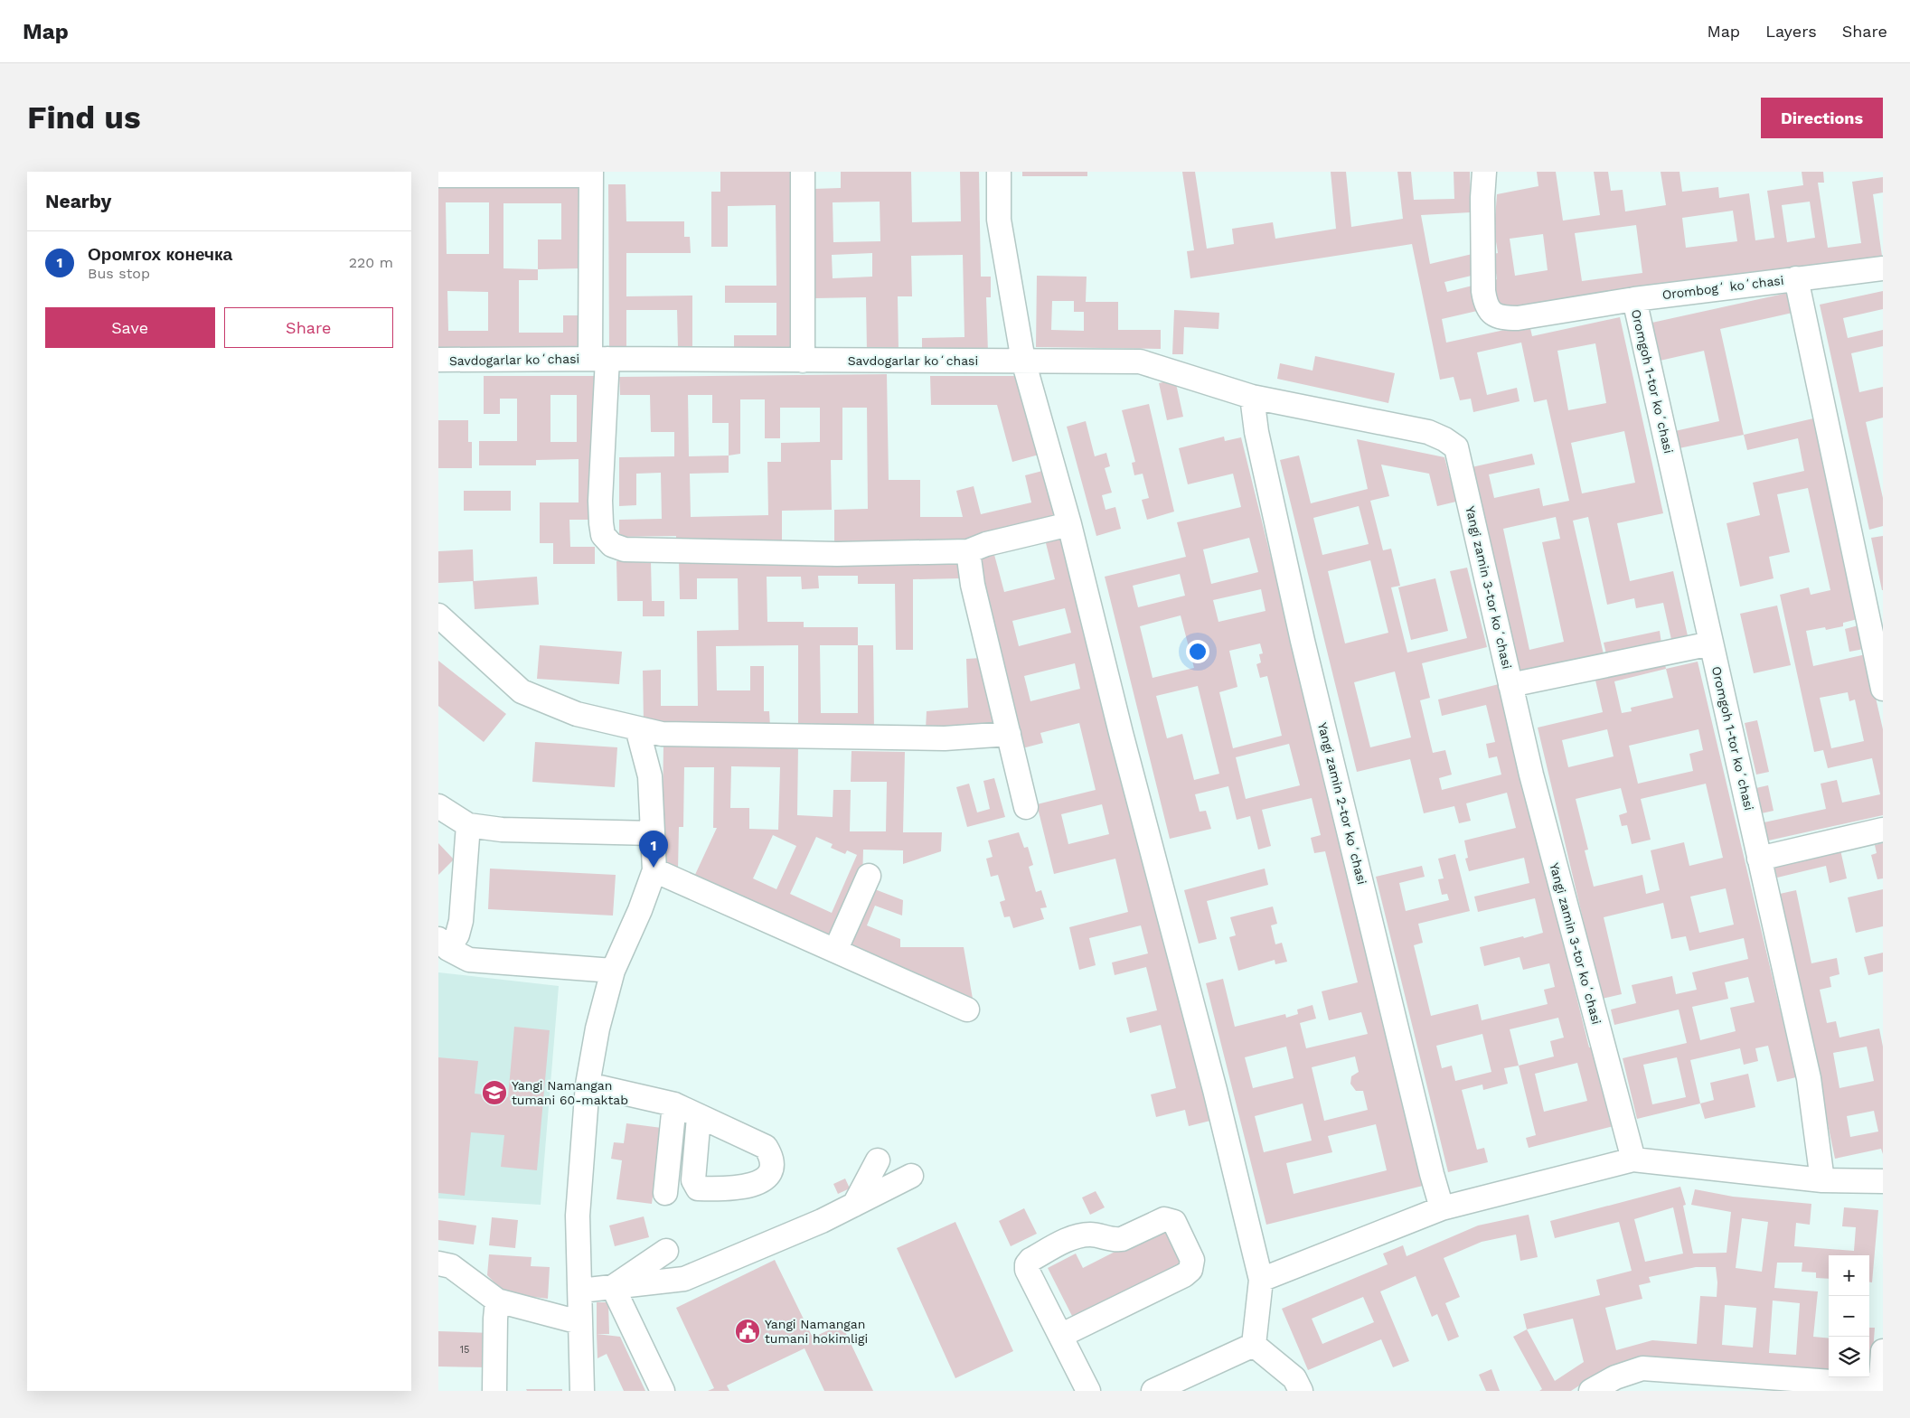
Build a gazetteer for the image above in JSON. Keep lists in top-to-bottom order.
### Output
{
  "streets": {
    "street": [
      "Orombogʻ koʻchasi",
      "Savdogarlar koʻchasi",
      "Oromgoh 1-tor koʻchasi",
      "Yangi zamin 3-tor koʻchasi",
      "Yangi zamin 2-tor koʻchasi"
    ]
  },
  "crossings": [
    ["Orombogʻ koʻchasi", "Oromgoh 1-tor koʻchasi"],
    ["Savdogarlar koʻchasi", "Yangi zamin 3-tor koʻchasi"],
    ["Yangi zamin 3-tor koʻchasi", "Yangi zamin 2-tor koʻchasi"]
  ],
  "places": {
    "school or university": ["Yangi Namangan tumani 60-maktab"],
    "public building": ["Yangi Namangan tumani hokimligi"]
  },
  "house_numbers": ["15"],
  "page": {
    "header": "Map",
    "nav": ["Map", "Layers", "Share"],
    "buttons": [
      "Directions",
      ["Save", "Share"]
    ],
    "title": "Find us",
    "heading": "Nearby",
    "list": [
      {
        "mark": "1",
        "name": "Оромгох конечка",
        "note": "Bus stop",
        "value": "220 m"
      }
    ],
    "pins": "1",
    "map_buttons": ["+", "−"]
  }
}
